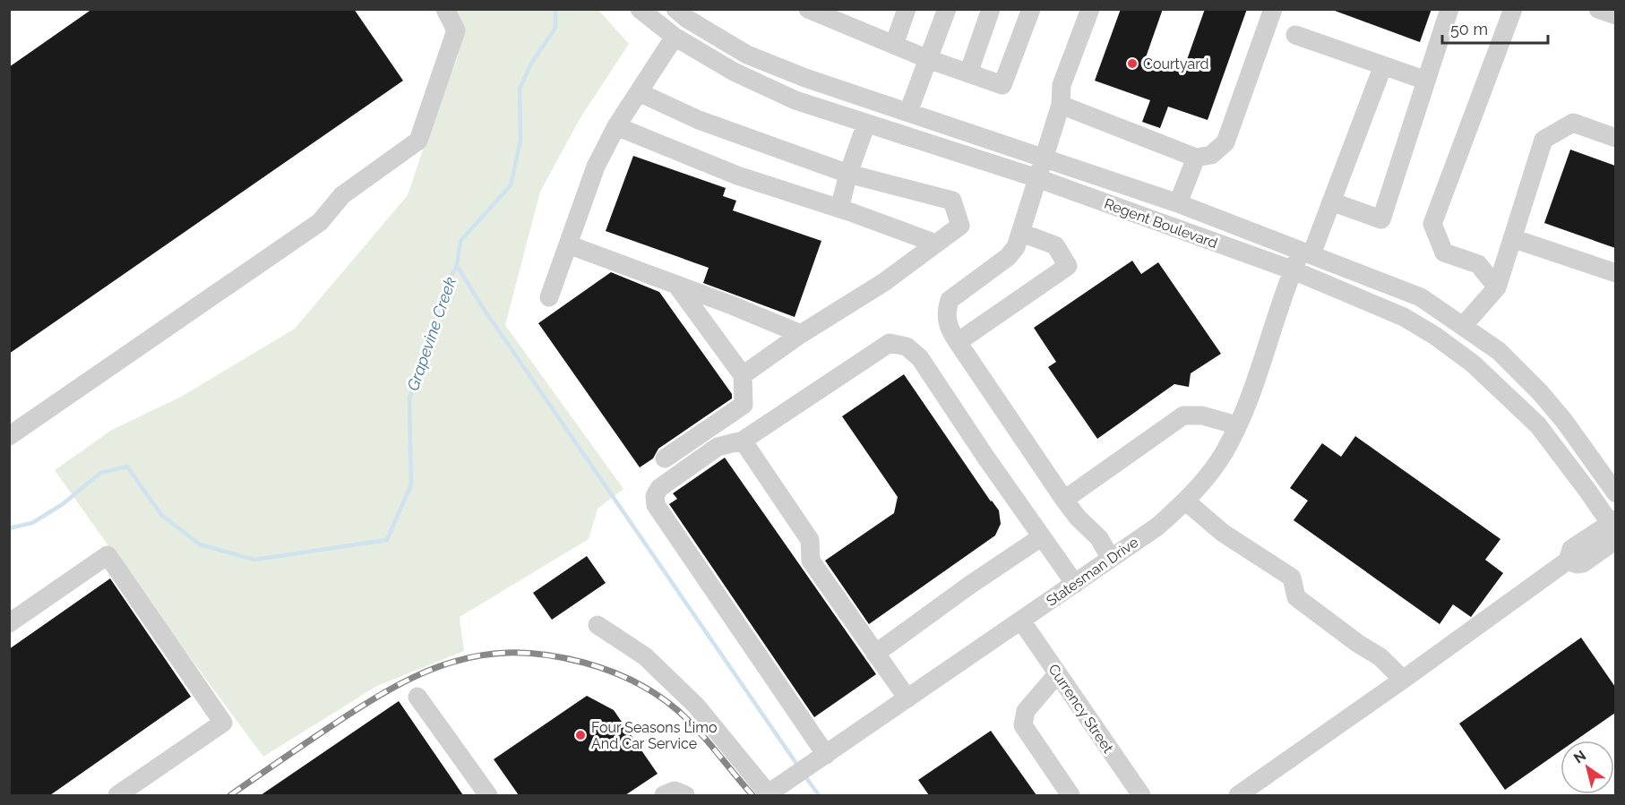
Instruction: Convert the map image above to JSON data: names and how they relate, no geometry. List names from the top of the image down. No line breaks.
{"streets":{"street":["Regent Boulevard","Statesman Drive","Currency Street"]},"crossings":[["Regent Boulevard","Statesman Drive"],["Statesman Drive","Currency Street"]],"water":["Grapevine Creek"],"places":["Courtyard","Four Seasons Limo And Car Service"],"scale_bar":"50 m","north":"top left"}
